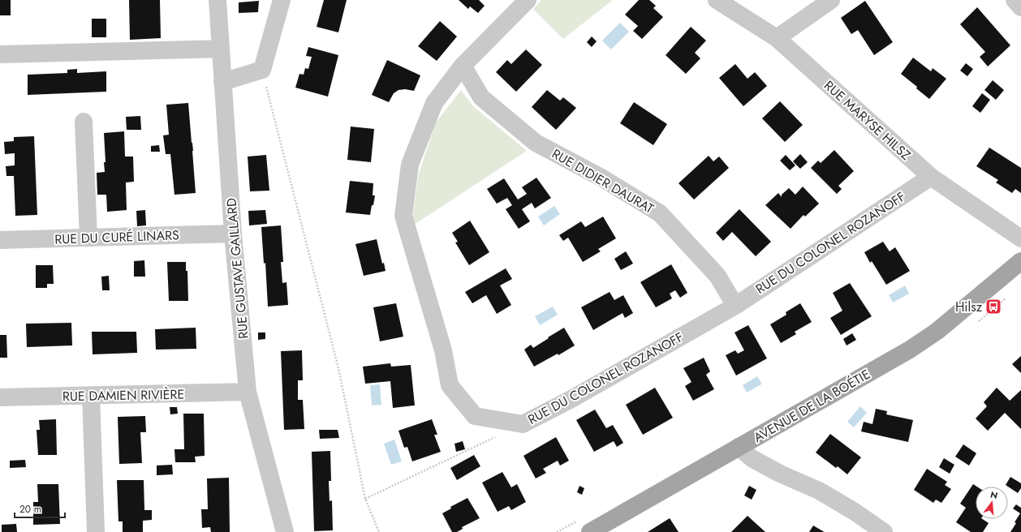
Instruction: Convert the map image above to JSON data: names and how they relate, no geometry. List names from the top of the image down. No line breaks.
{"streets":{"main road":["AVENUE DE LA BOÉTIE"],"street":["RUE MARYSE HILSZ","RUE DIDIER DAURAT","RUE DU CURÉ LINARS","RUE DU COLONEL ROZANOFF","RUE GUSTAVE GAILLARD","RUE DAMIEN RIVIÈRE"]},"crossings":[["RUE MARYSE HILSZ","RUE DU COLONEL ROZANOFF"],["RUE DIDIER DAURAT","RUE DU COLONEL ROZANOFF"],["RUE DU CURÉ LINARS","RUE GUSTAVE GAILLARD"],["RUE GUSTAVE GAILLARD","RUE DAMIEN RIVIÈRE"]],"places":{"bus stop":["Hilsz"]},"scale_bar":"20 m","north":"top"}
